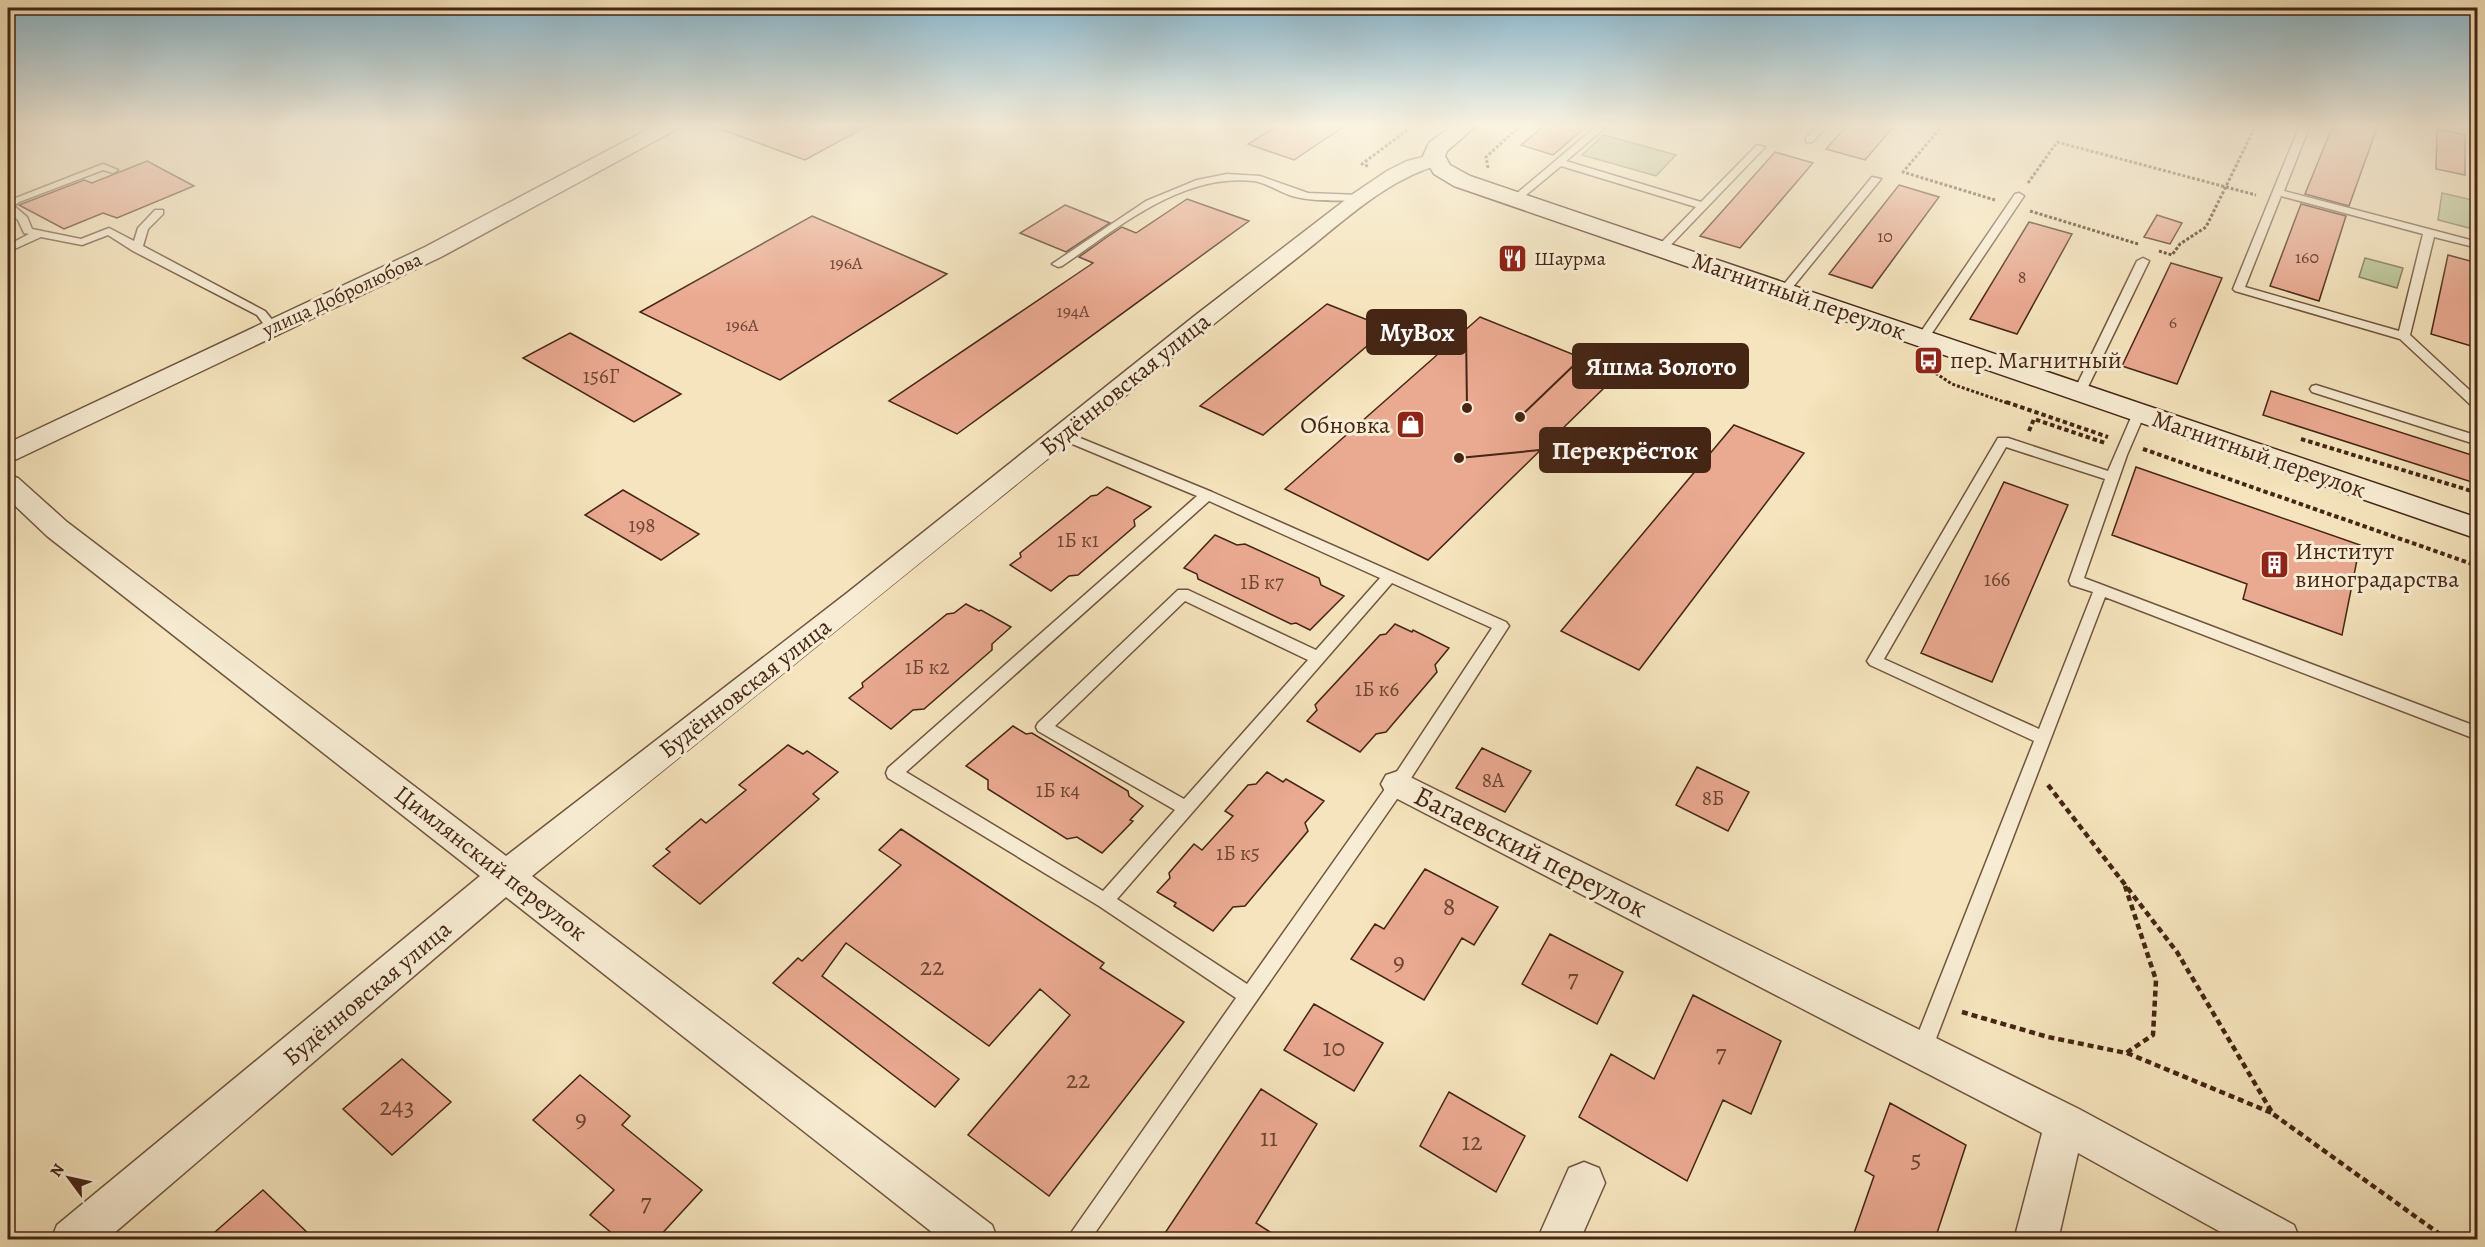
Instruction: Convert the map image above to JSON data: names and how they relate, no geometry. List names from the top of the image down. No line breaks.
{"streets":{"main road":["Магнитный переулок"],"street":["улица Добролюбова","Будённовская улица","Багаевский переулок","Цимлянский переулок"]},"crossings":[["Будённовская улица","Цимлянский переулок"]],"places":{"restaurant":["Шаурма"],"bus stop":["пер. Магнитный"],"other":["MyBox","Яшма Золото","Перекрёсток"],"shop":["Обновка"],"building":["Институт виноградарства"]},"house_numbers":["10","160","196А","8","194А","6","196А","156Г","198","1Б к1","166","1Б к7","1Б к2","1Б к6","8А","1Б к4","8Б","1Б к5","8","9","22","7","10","7","22","243","9","11","12","5","7"],"north":"top left"}
